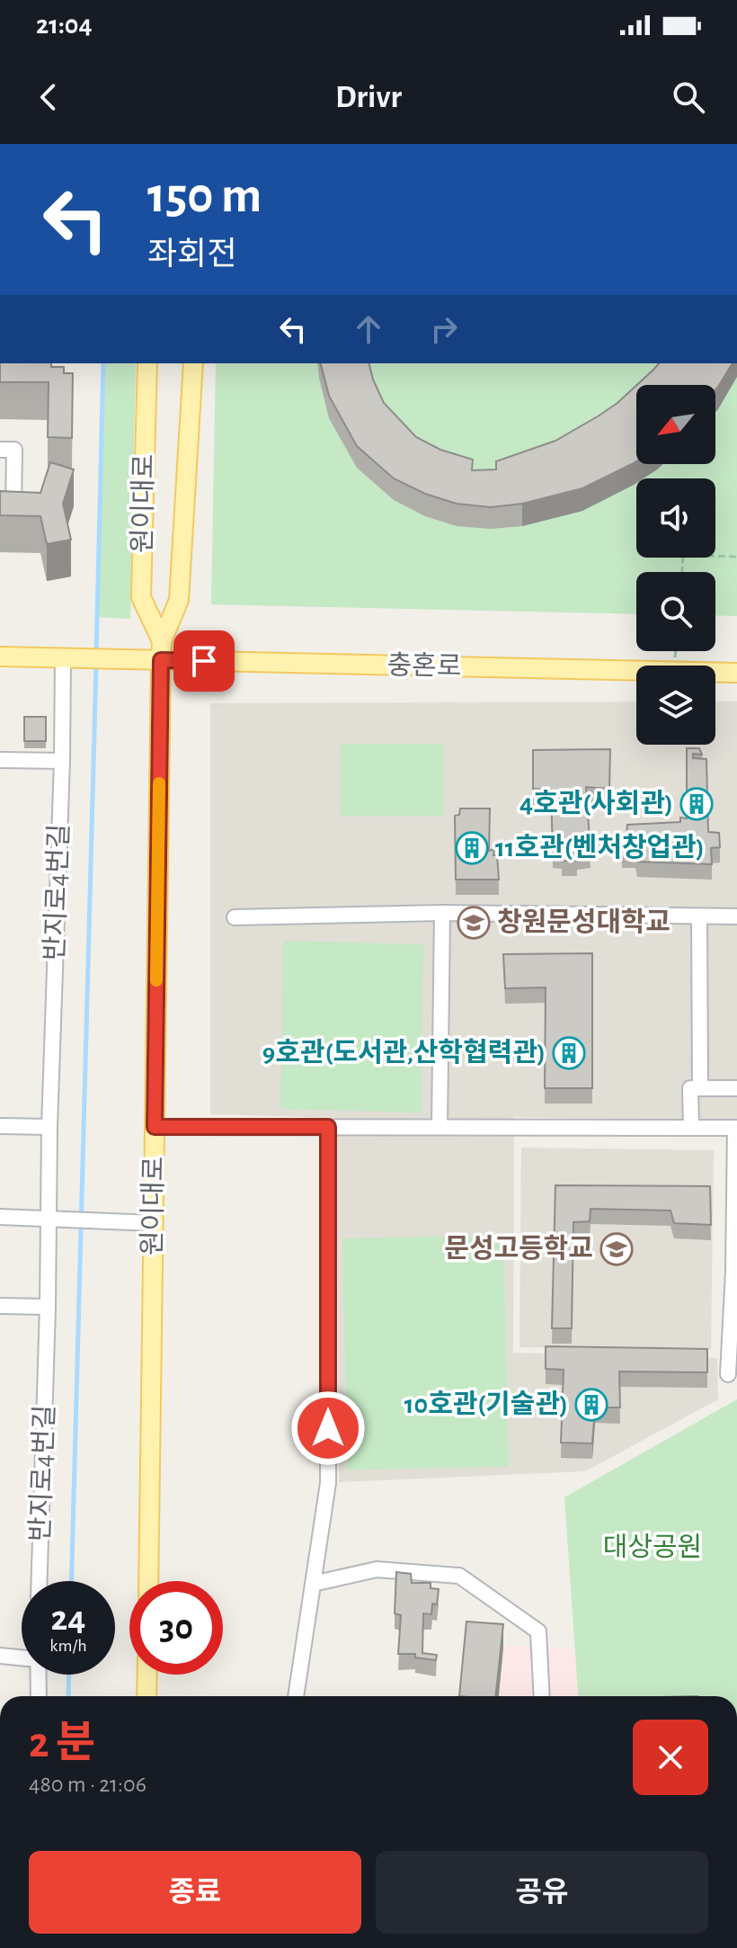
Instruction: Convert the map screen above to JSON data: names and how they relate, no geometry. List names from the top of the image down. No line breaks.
{"streets":{"main road":["원이대로","충혼로"],"street":["반지로4번길"]},"crossings":[["원이대로","충혼로"],["충혼로","반지로4번길"]],"parks":["대상공원"],"places":{"building":["4호관(사회관)","11호관(벤처창업관)","9호관(도서관,산학협력관)","10호관(기술관)"],"school or university":["창원문성대학교","문성고등학교"]},"north":"bottom left","page":{"status":"21:04","header":"Drivr","turn":["150 m","좌회전"],"speed":"24 km/h","limit":"30","heading":["2 분","480 m · 21:06"],"buttons":["종료","공유"]}}
